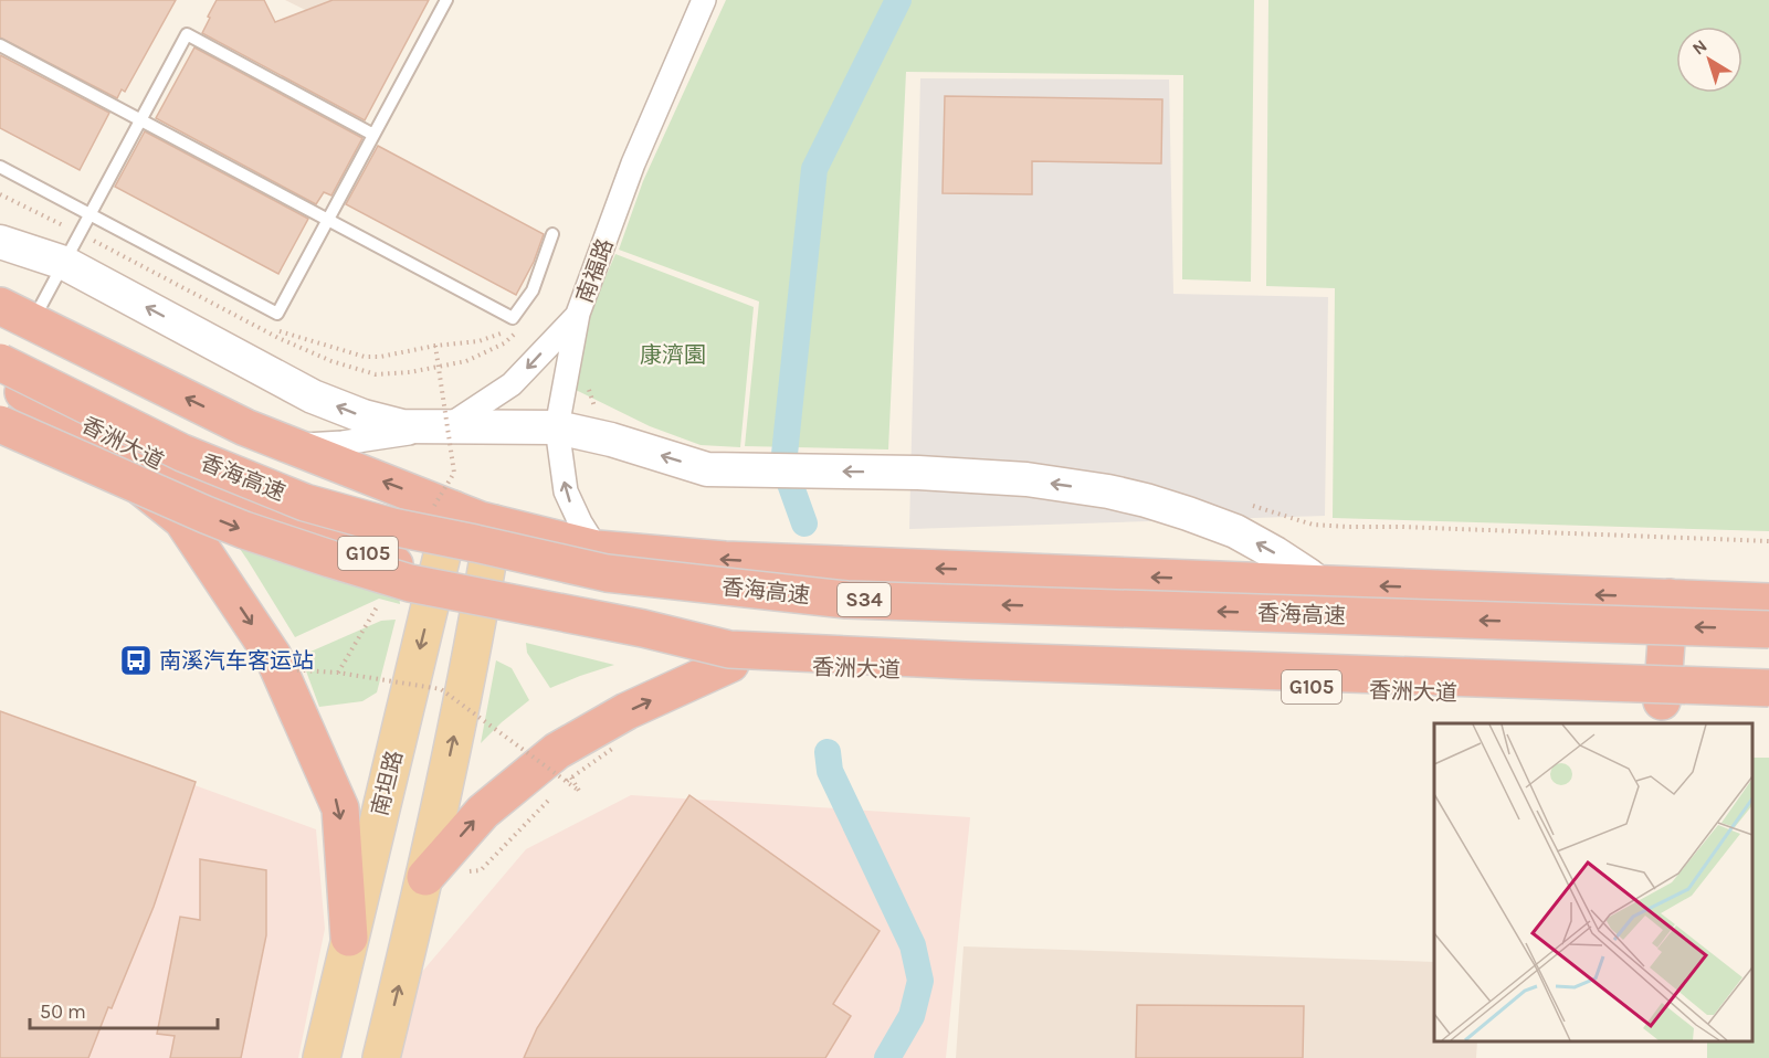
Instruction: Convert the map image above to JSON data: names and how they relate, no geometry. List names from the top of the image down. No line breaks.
{"streets":{"highway":["香洲大道","香海高速","G105","S34"],"main road":["南坦路"],"street":["南福路"]},"crossings":[["香洲大道","南坦路"]],"parks":["康濟園"],"places":{"bus stop":["南溪汽车客运站"]},"scale_bar":"50 m","north":"top left"}
